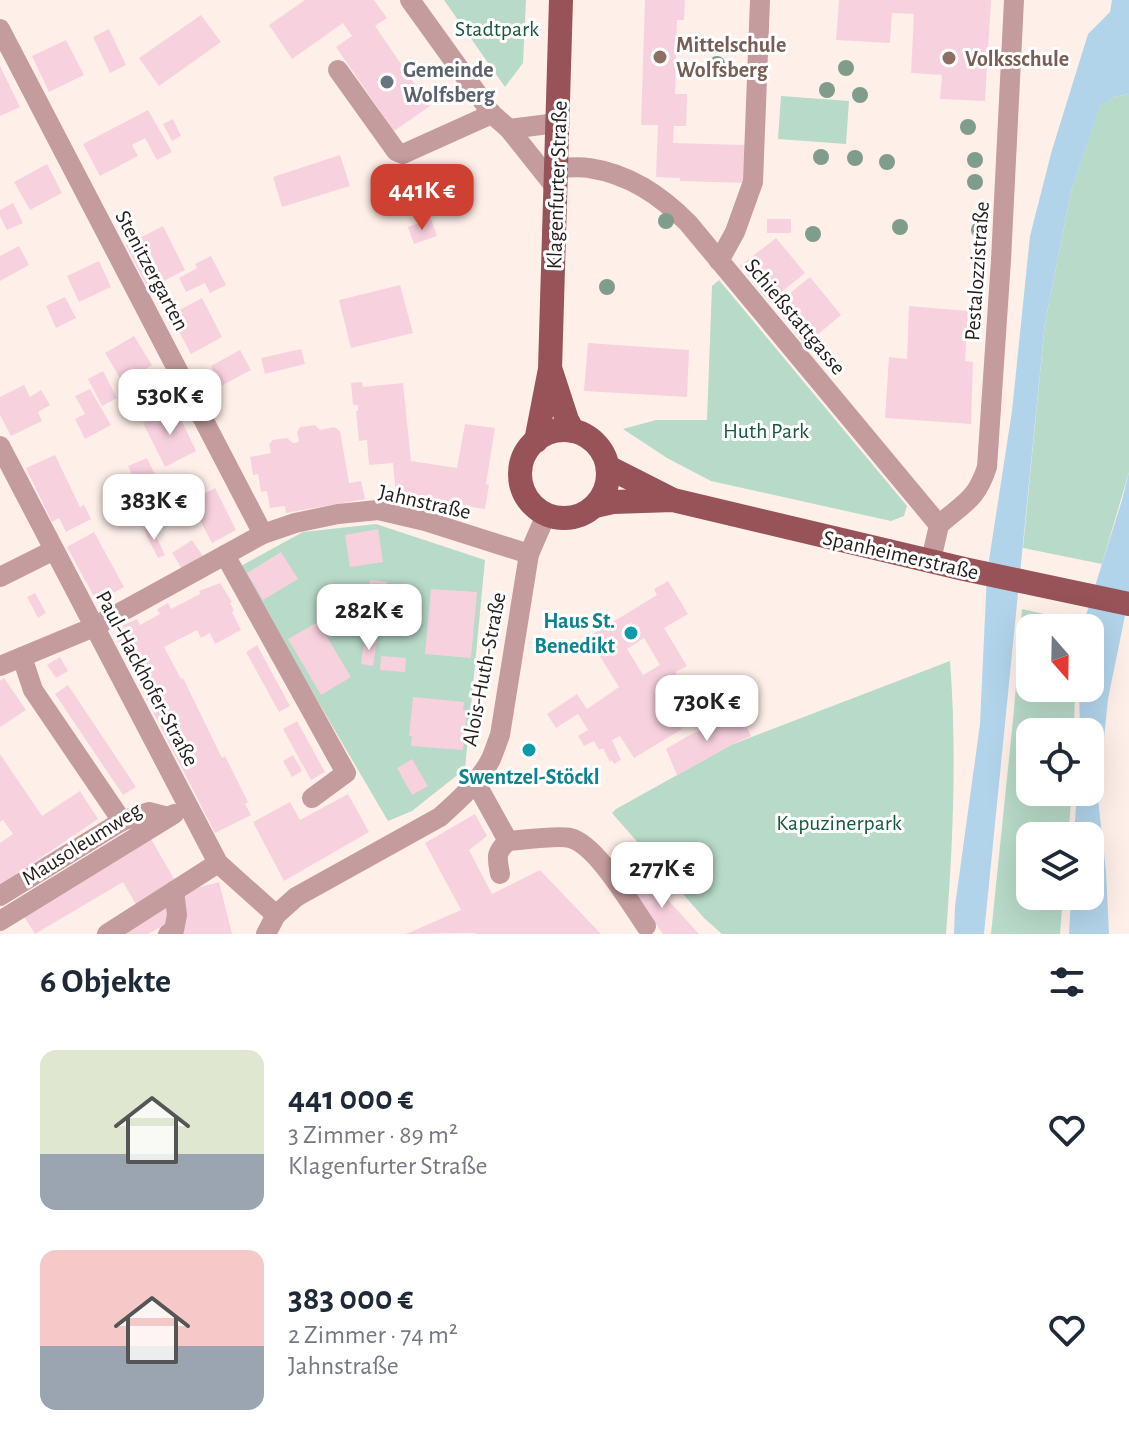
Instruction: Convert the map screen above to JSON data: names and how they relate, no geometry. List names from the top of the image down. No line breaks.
{"streets":{"main road":["Klagenfurter Straße","Spanheimerstraße"],"street":["Stenitzergarten","Pestalozzistraße","Schießstattgasse","Jahnstraße","Alois-Huth-Straße","Paul-Hackhofer-Straße","Mausoleumweg"]},"crossings":[["Klagenfurter Straße","Schießstattgasse"],["Klagenfurter Straße","Spanheimerstraße"],["Klagenfurter Straße","Alois-Huth-Straße"],["Stenitzergarten","Jahnstraße"],["Pestalozzistraße","Schießstattgasse"],["Jahnstraße","Alois-Huth-Straße"],["Jahnstraße","Paul-Hackhofer-Straße"],["Spanheimerstraße","Alois-Huth-Straße"],["Alois-Huth-Straße","Paul-Hackhofer-Straße"],["Paul-Hackhofer-Straße","Mausoleumweg"]],"parks":["Stadtpark","Huth Park","Kapuzinerpark"],"places":["Mittelschule Wolfsberg","Volksschule","Gemeinde Wolfsberg","Haus St. Benedikt","Swentzel-Stöckl"],"north":"bottom","page":{"price":["441K €","530K €","383K €","282K €","730K €","277K €"],"heading":"6 Objekte","list":[{"name":"441 000 €","note":"3 Zimmer · 89 m² · Klagenfurter Straße"},{"name":"383 000 €","note":"2 Zimmer · 74 m² · Jahnstraße"}]}}
